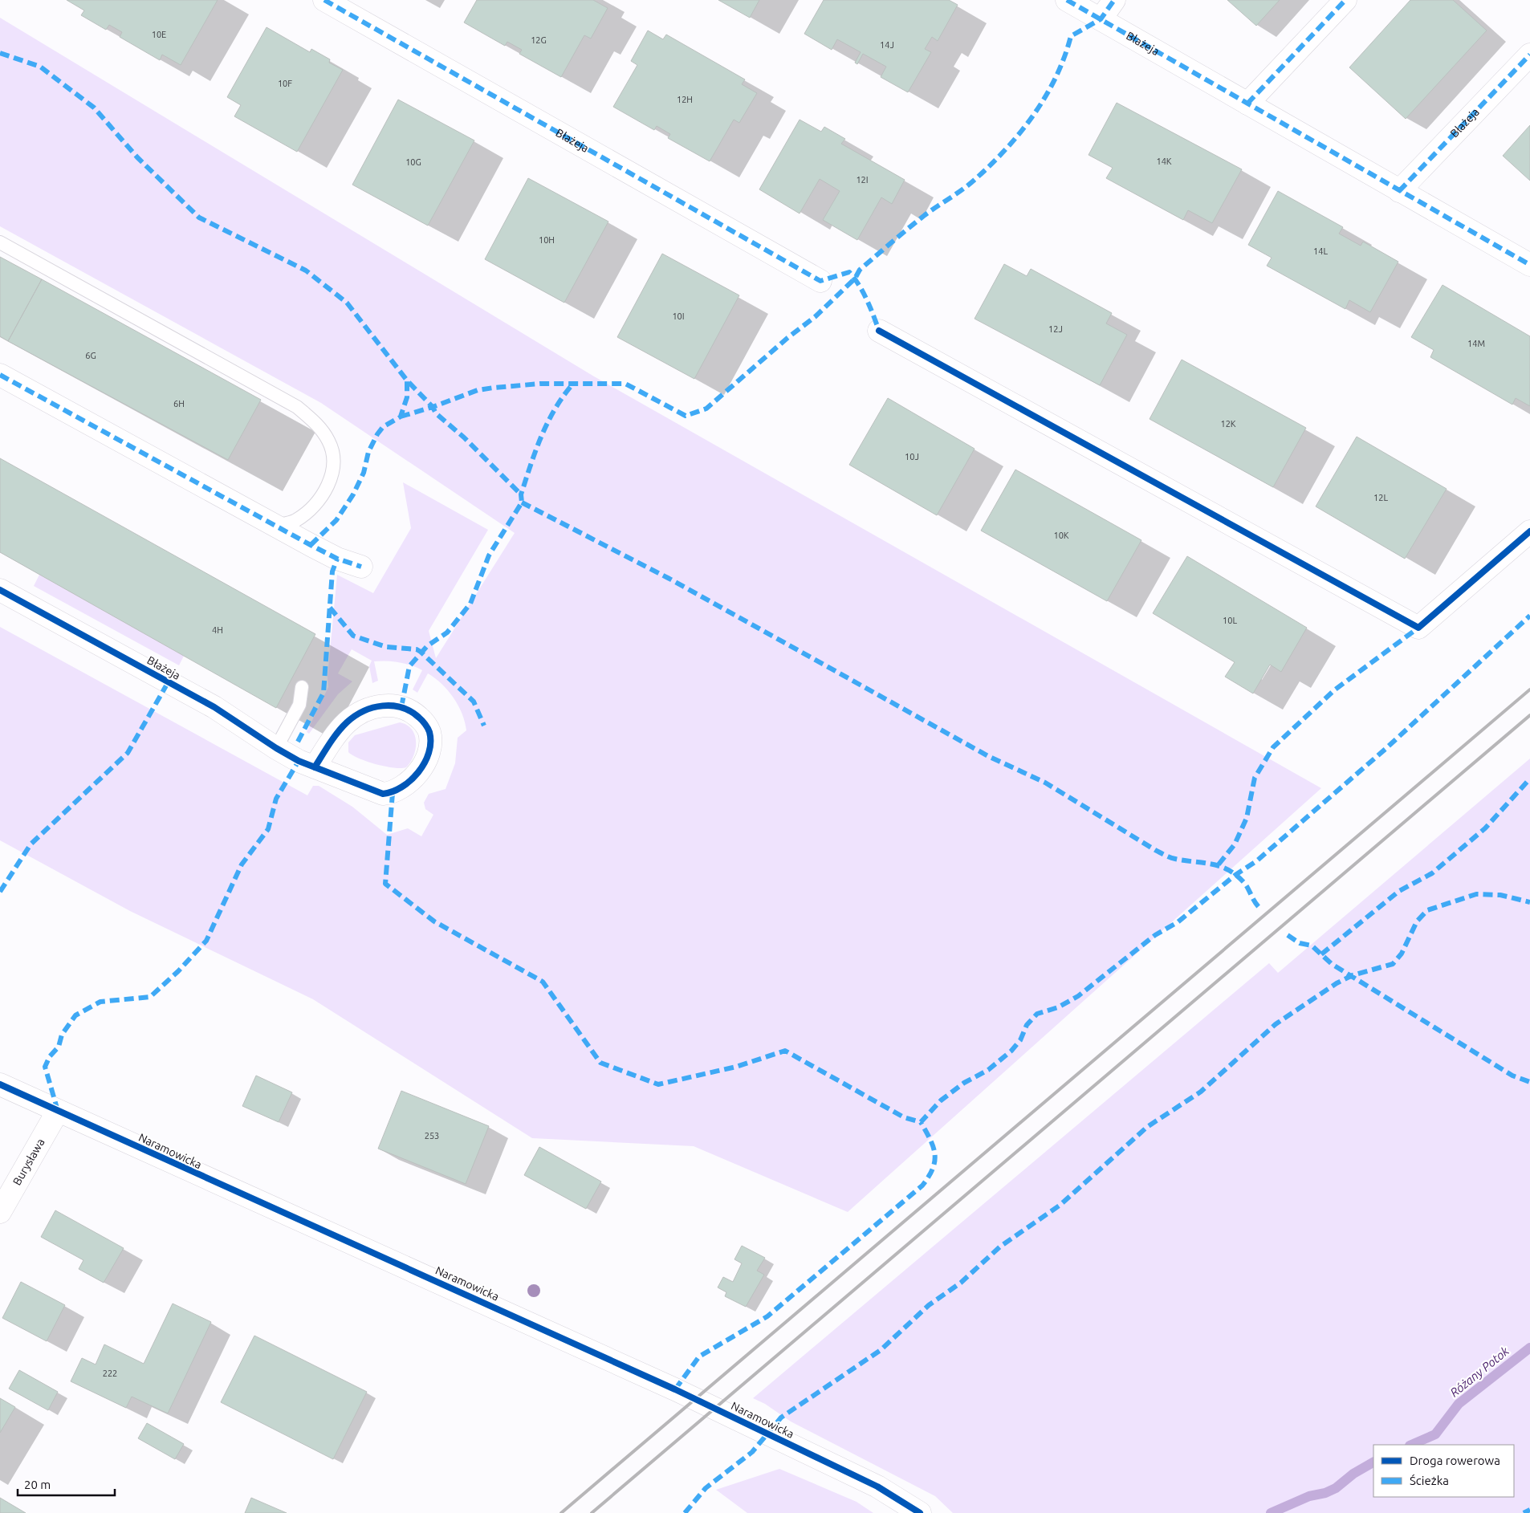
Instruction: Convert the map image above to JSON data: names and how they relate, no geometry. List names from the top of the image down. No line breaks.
{"streets":{"street":["Błażeja","Naramowicka","Burysława"]},"crossings":[["Naramowicka","Burysława"]],"water":["Różany Potok"],"house_numbers":["10E","12G","14J","10F","12H","14K","10G","12I","10H","14L","10I","12J","14M","6G","6H","12K","10J","12L","10K","10L","4H","253","222"],"legend":["Droga rowerowa","Ścieżka"],"scale_bar":"20 m"}
